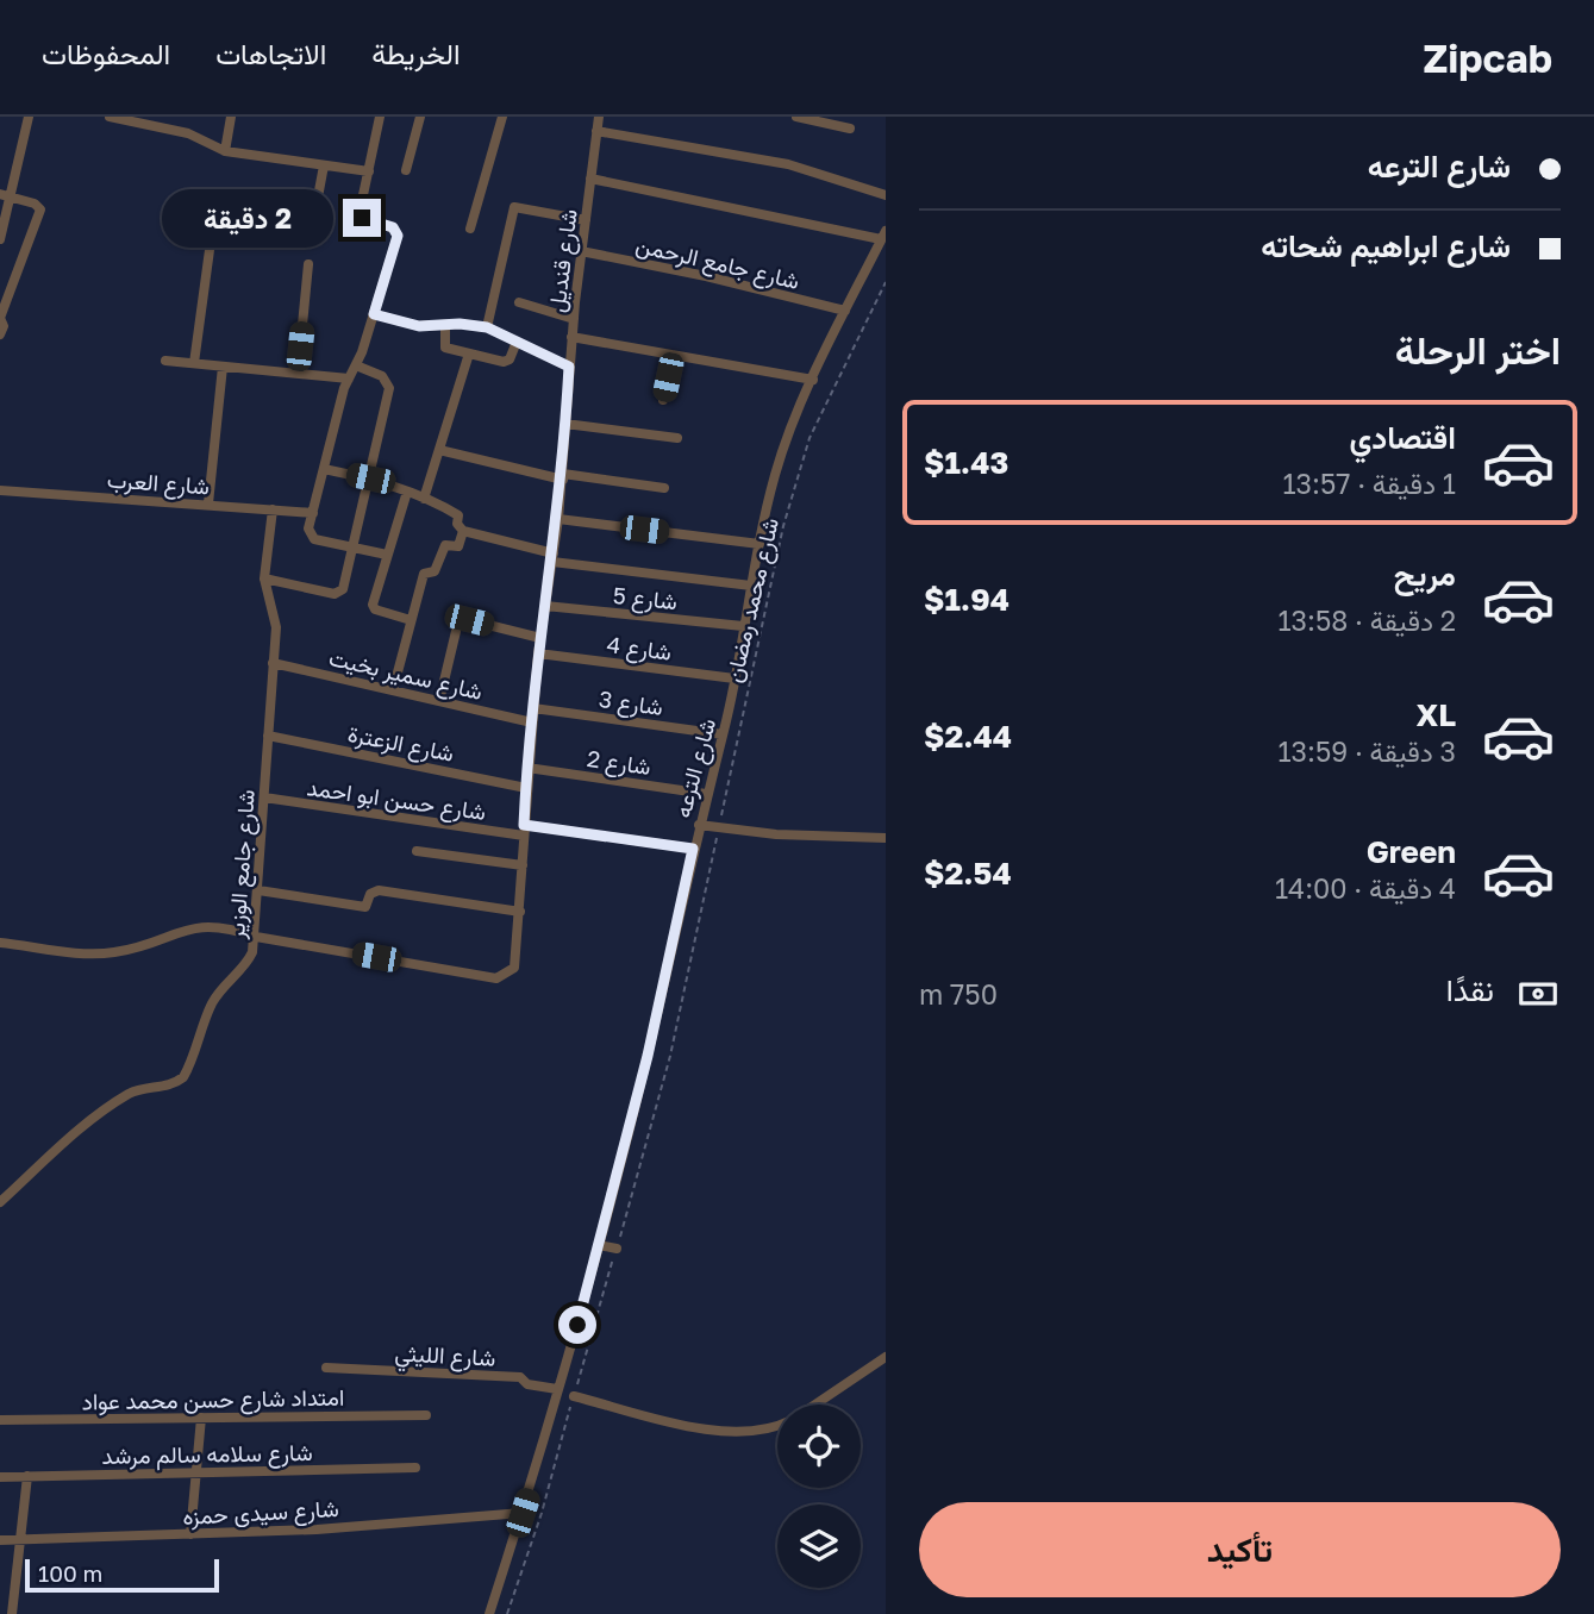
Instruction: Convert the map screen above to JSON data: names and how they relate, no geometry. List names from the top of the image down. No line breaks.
{"streets":{"street":["شارع قنديل","شارع جامع الرحمن","شارع العرب","شارع 5","شارع 4","شارع سمير بخيت","شارع 3","شارع الزعترة","شارع 2","شارع الترعه","شارع حسن ابو احمد","شارع جامع الوزير","شارع الليثي","امتداد شارع حسن محمد عواد","شارع سلامه سالم مرشد","شارع سيدى حمزه"],"path":["شارع محمد رمضان"]},"crossings":[["شارع قنديل","شارع جامع الرحمن"],["شارع قنديل","شارع 5"],["شارع قنديل","شارع 4"],["شارع قنديل","شارع سمير بخيت"],["شارع قنديل","شارع 3"],["شارع قنديل","شارع الزعترة"],["شارع قنديل","شارع 2"],["شارع قنديل","شارع حسن ابو احمد"],["شارع قنديل","شارع جامع الوزير"],["شارع جامع الرحمن","شارع الترعه"],["شارع العرب","شارع جامع الوزير"],["شارع 5","شارع الترعه"],["شارع 4","شارع الترعه"],["شارع سمير بخيت","شارع جامع الوزير"],["شارع 3","شارع الترعه"],["شارع الزعترة","شارع جامع الوزير"],["شارع 2","شارع الترعه"],["شارع الترعه","شارع حسن ابو احمد"],["شارع الترعه","شارع الليثي"],["شارع الترعه","شارع سيدى حمزه"],["شارع حسن ابو احمد","شارع جامع الوزير"]],"scale_bar":"100 m","page":{"header":"Zipcab","nav":["الخريطة","الاتجاهات","المحفوظات"],"banner":["شارع الترعه","شارع ابراهيم شحاته"],"bubble":"2 دقيقة","heading":"اختر الرحلة","list":[{"name":"اقتصادي","note":"1 دقيقة · 13:57","value":"$1.43"},{"name":"مريح","note":"2 دقيقة · 13:58","value":"$1.94"},{"name":"XL","note":"3 دقيقة · 13:59","value":"$2.44"},{"name":"Green","note":"4 دقيقة · 14:00","value":"$2.54"}],"pay":["نقدًا","750 m"],"buttons":"تأكيد","scale":"100 m"}}
